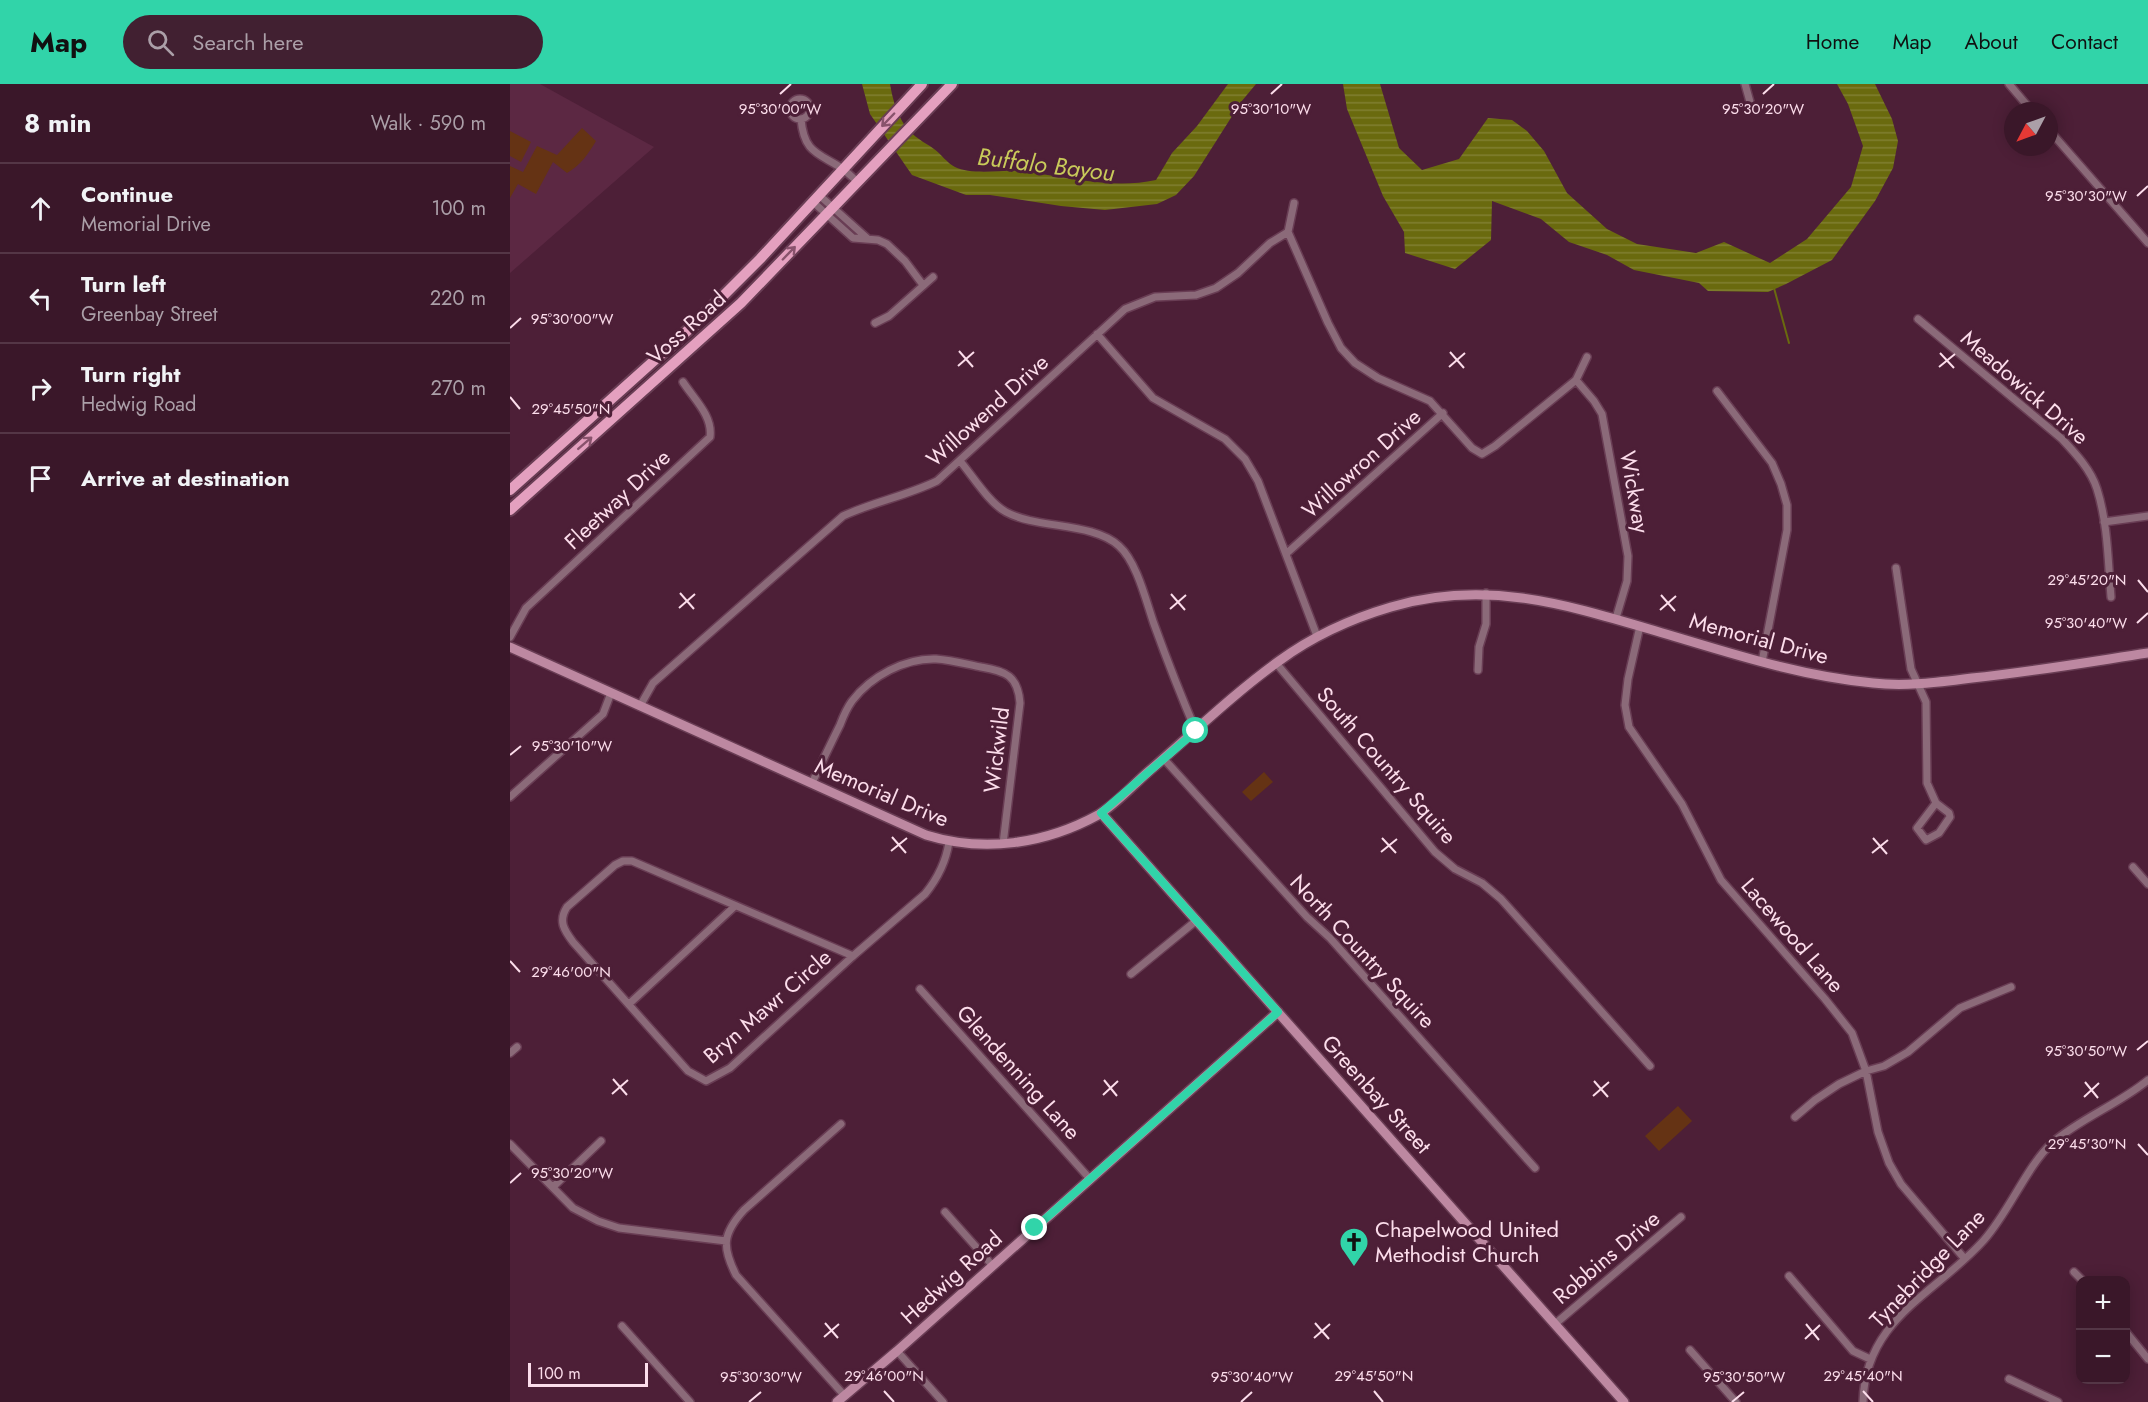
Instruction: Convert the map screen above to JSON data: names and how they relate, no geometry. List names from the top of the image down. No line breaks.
{"streets":{"main road":["Voss Road"],"street":["Meadowick Drive","Willowend Drive","Willowron Drive","Wickway","Fleetway Drive","Memorial Drive","Wickwild","South Country Squire","Lacewood Lane","North Country Squire","Bryn Mawr Circle","Glendenning Lane","Greenbay Street","Robbins Drive","Tynebridge Lane","Hedwig Road"]},"crossings":[["Willowend Drive","Memorial Drive"],["Willowron Drive","Wickway"],["Wickway","Memorial Drive"],["Memorial Drive","Wickwild"],["Memorial Drive","South Country Squire"],["Memorial Drive","Lacewood Lane"],["Memorial Drive","North Country Squire"],["Memorial Drive","Bryn Mawr Circle"],["Memorial Drive","Greenbay Street"],["Lacewood Lane","Tynebridge Lane"],["Glendenning Lane","Hedwig Road"],["Greenbay Street","Robbins Drive"],["Greenbay Street","Hedwig Road"]],"water":["Buffalo Bayou"],"places":{"church":["Chapelwood United Methodist Church"]},"scale_bar":"100 m","north":"bottom left","page":{"header":"Map","search":"Search here","nav":["Home","Map","About","Contact"],"heading":["8 min","Walk · 590 m"],"list":[["Continue","Memorial Drive","100 m"],["Turn left","Greenbay Street","220 m"],["Turn right","Hedwig Road","270 m"],"Arrive at destination"],"map_buttons":["+","−"],"scale":"100 m"},"coordinates":["95°30'00\"W","95°30'10\"W","95°30'20\"W","95°30'30\"W","29°45'50\"N","29°45'20\"N","95°30'40\"W","29°46'00\"N","95°30'50\"W","29°45'30\"N","29°45'40\"N"]}
